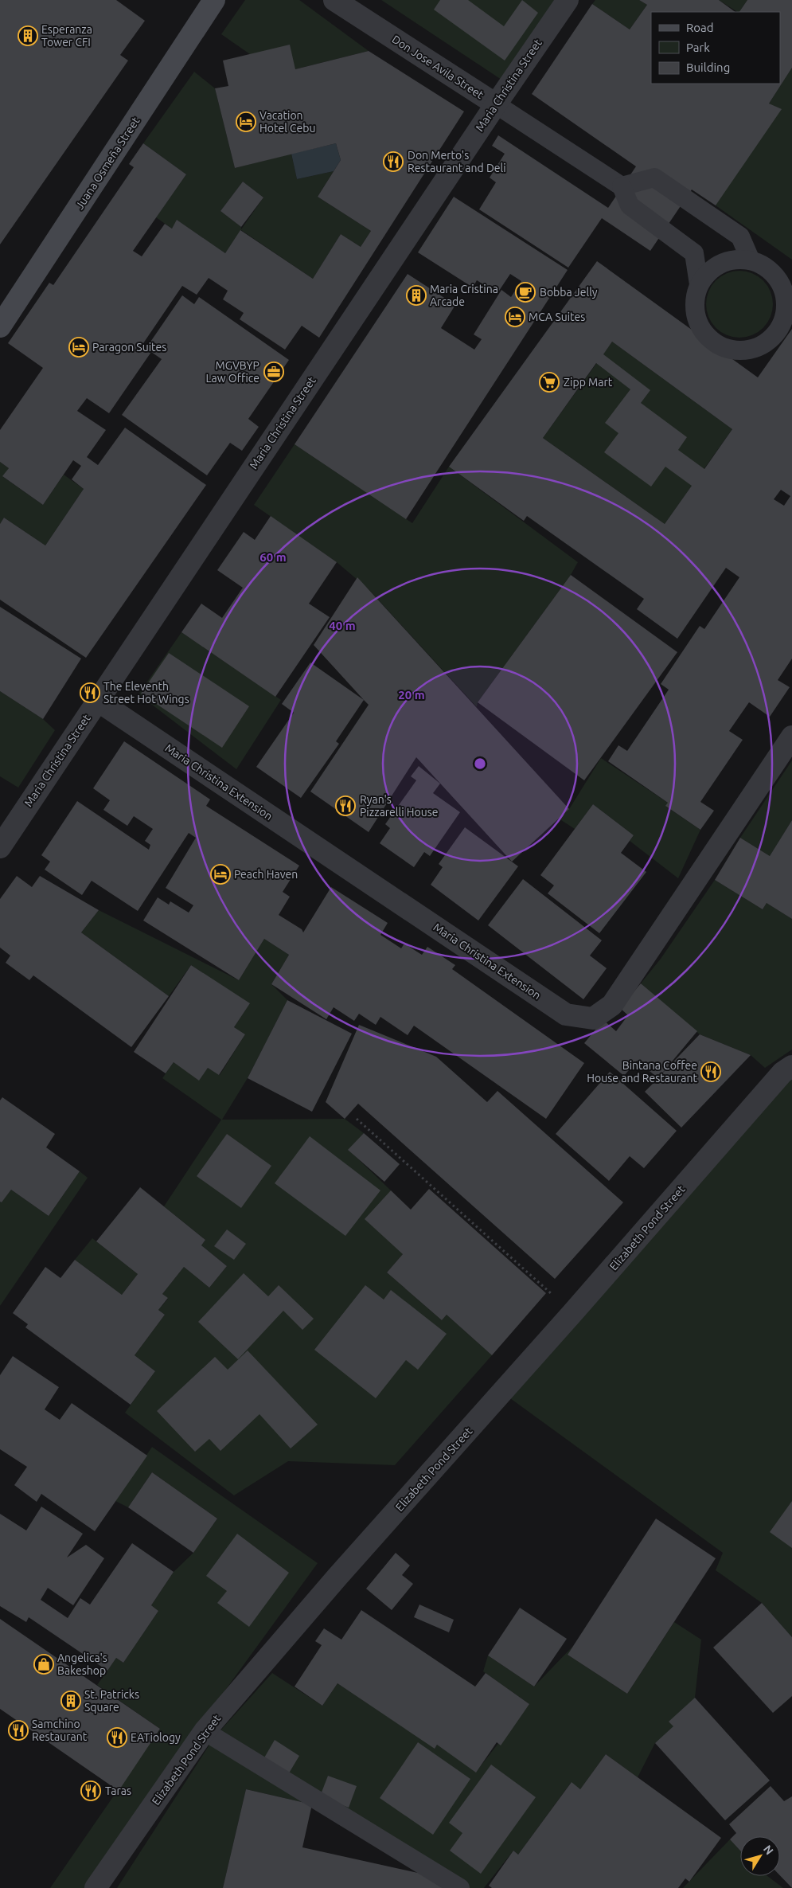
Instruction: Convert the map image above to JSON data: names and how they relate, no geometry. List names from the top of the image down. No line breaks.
{"streets":{"street":["Don Jose Avila Street","Maria Christina Street","Juana Osmeña Street","Maria Christina Extension","Elizabeth Pond Street"]},"crossings":[["Don Jose Avila Street","Maria Christina Street"],["Maria Christina Street","Maria Christina Extension"]],"places":{"building":["Esperanza Tower CFI","Maria Cristina Arcade","St. Patricks Square"],"hotel":["Vacation Hotel Cebu","MCA Suites","Paragon Suites","Peach Haven"],"restaurant":["Don Merto's Restaurant and Deli","The Eleventh Street Hot Wings","Ryan's Pizzarelli House","Bintana Coffee House and Restaurant","Samchino Restaurant","EATiology","Taras"],"cafe":["Bobba Jelly"],"office":["MGVBYP Law Office"],"supermarket":["Zipp Mart"],"shop":["Angelica's Bakeshop"]},"legend":["Road","Park","Building"],"north":"top right","rings":["60 m","40 m","20 m"]}
